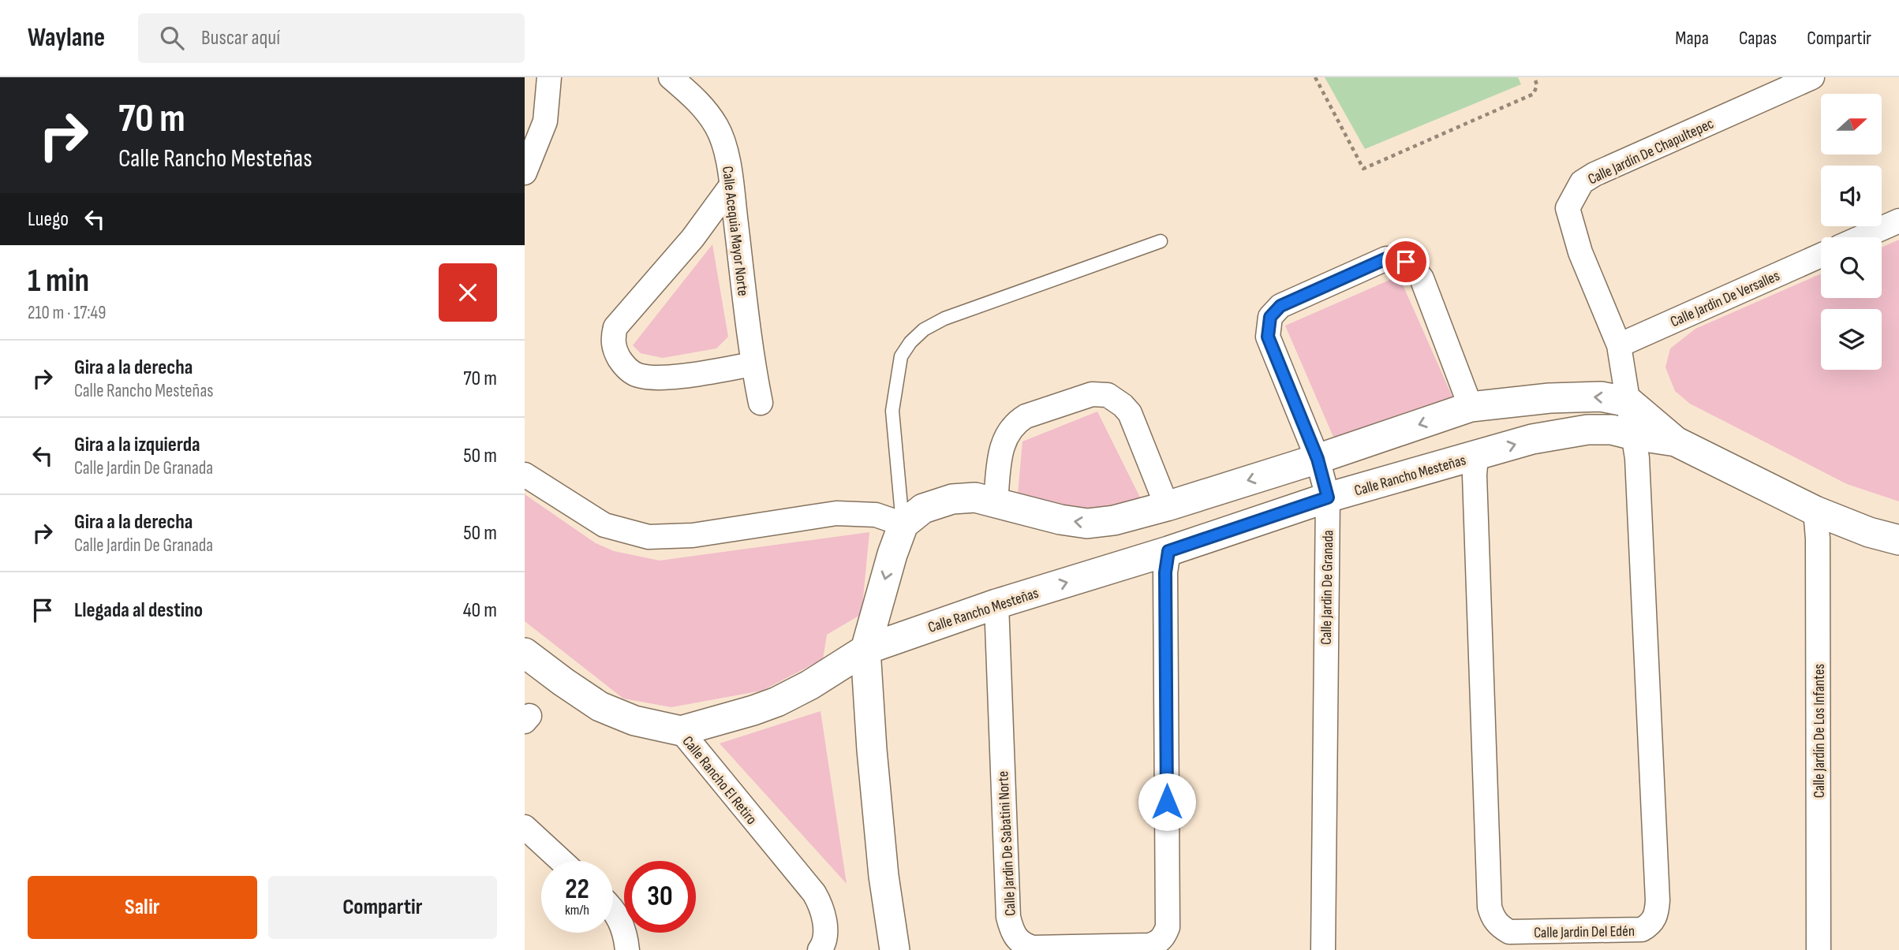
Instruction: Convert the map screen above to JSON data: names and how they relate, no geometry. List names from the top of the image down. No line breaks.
{"streets":{"street":["Calle Jardín De Chapultepec","Calle Acequia Mayor Norte","Calle Jardin De Versalles","Calle Rancho Mesteñas","Calle Jardin De Granada","Calle Jardín De Los Infantes","Calle Rancho El Retiro","Calle Jardin De Sabatini Norte","Calle Jardin Del Edén"]},"crossings":[["Calle Jardín De Chapultepec","Calle Jardin De Versalles"],["Calle Jardín De Chapultepec","Calle Rancho Mesteñas"],["Calle Jardín De Chapultepec","Calle Jardin Del Edén"],["Calle Rancho Mesteñas","Calle Jardin De Granada"],["Calle Rancho Mesteñas","Calle Jardín De Los Infantes"],["Calle Rancho Mesteñas","Calle Rancho El Retiro"],["Calle Rancho Mesteñas","Calle Jardin De Sabatini Norte"],["Calle Rancho Mesteñas","Calle Jardin Del Edén"]],"north":"right","page":{"header":"Waylane","search":"Buscar aquí","nav":["Mapa","Capas","Compartir"],"turn":["70 m","Calle Rancho Mesteñas"],"then":"Luego","heading":["1 min","210 m · 17:49"],"list":[{"name":"Gira a la derecha","note":"Calle Rancho Mesteñas","value":"70 m"},{"name":"Gira a la izquierda","note":"Calle Jardin De Granada","value":"50 m"},{"name":"Gira a la derecha","note":"Calle Jardin De Granada","value":"50 m"},{"name":"Llegada al destino","value":"40 m"}],"speed":"22 km/h","limit":"30","buttons":["Salir","Compartir"]}}
